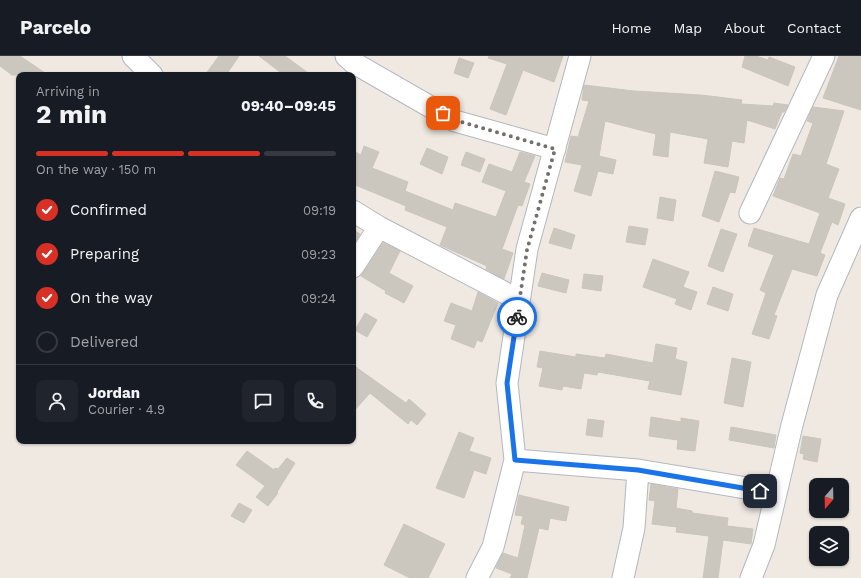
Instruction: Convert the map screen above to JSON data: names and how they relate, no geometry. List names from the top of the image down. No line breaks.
{"north":"bottom","page":{"header":"Parcelo","nav":["Home","Map","About","Contact"],"heading":["2 min","Arriving in","09:40–09:45"],"panel":["Jordan","Courier · 4.9"],"bar":"On the way · 150 m","list":[["Confirmed","09:19"],["Preparing","09:23"],["On the way","09:24"],"Delivered"]}}
